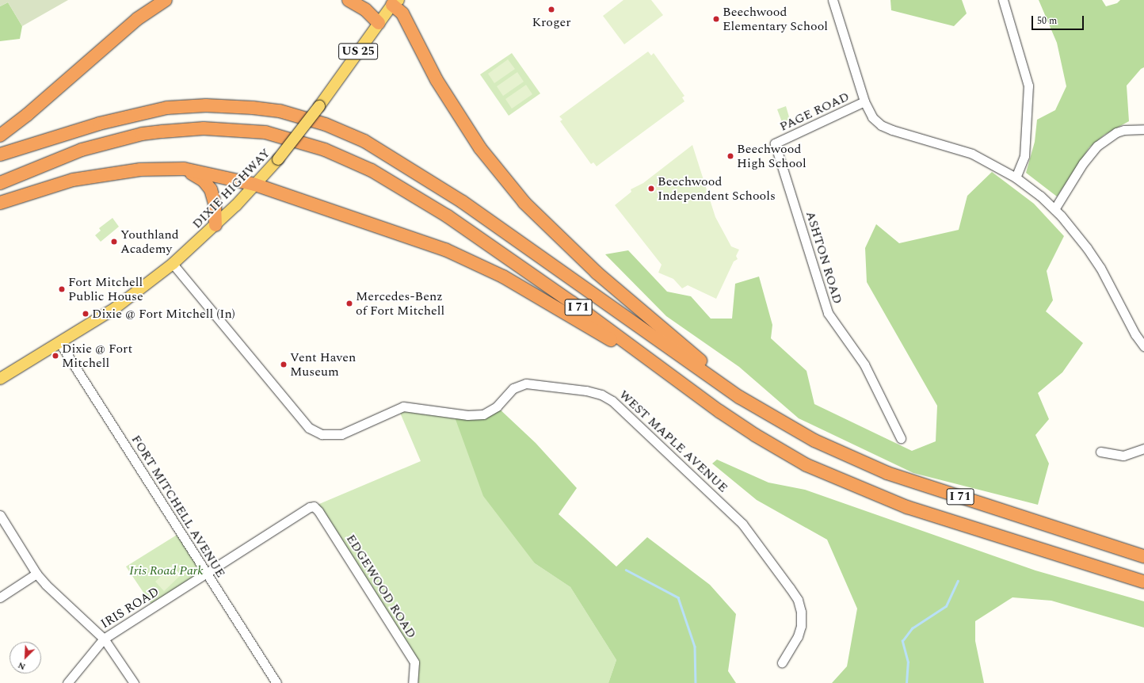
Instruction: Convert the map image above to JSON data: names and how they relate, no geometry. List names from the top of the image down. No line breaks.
{"streets":{"highway":["I 71"],"main road":["US 25","DIXIE HIGHWAY"],"street":["PAGE ROAD","ASHTON ROAD","WEST MAPLE AVENUE","FORT MITCHELL AVENUE","EDGEWOOD ROAD","IRIS ROAD"]},"crossings":[["PAGE ROAD","ASHTON ROAD"],["DIXIE HIGHWAY","WEST MAPLE AVENUE"],["DIXIE HIGHWAY","FORT MITCHELL AVENUE"],["FORT MITCHELL AVENUE","IRIS ROAD"],["EDGEWOOD ROAD","IRIS ROAD"]],"parks":["Iris Road Park"],"places":["Kroger","Beechwood Elementary School","Beechwood High School","Beechwood Independent Schools","Youthland Academy","Fort Mitchell Public House","Mercedes-Benz of Fort Mitchell","Dixie @ Fort Mitchell (In)","Dixie @ Fort Mitchell","Vent Haven Museum"],"scale_bar":"50 m","north":"bottom left"}
